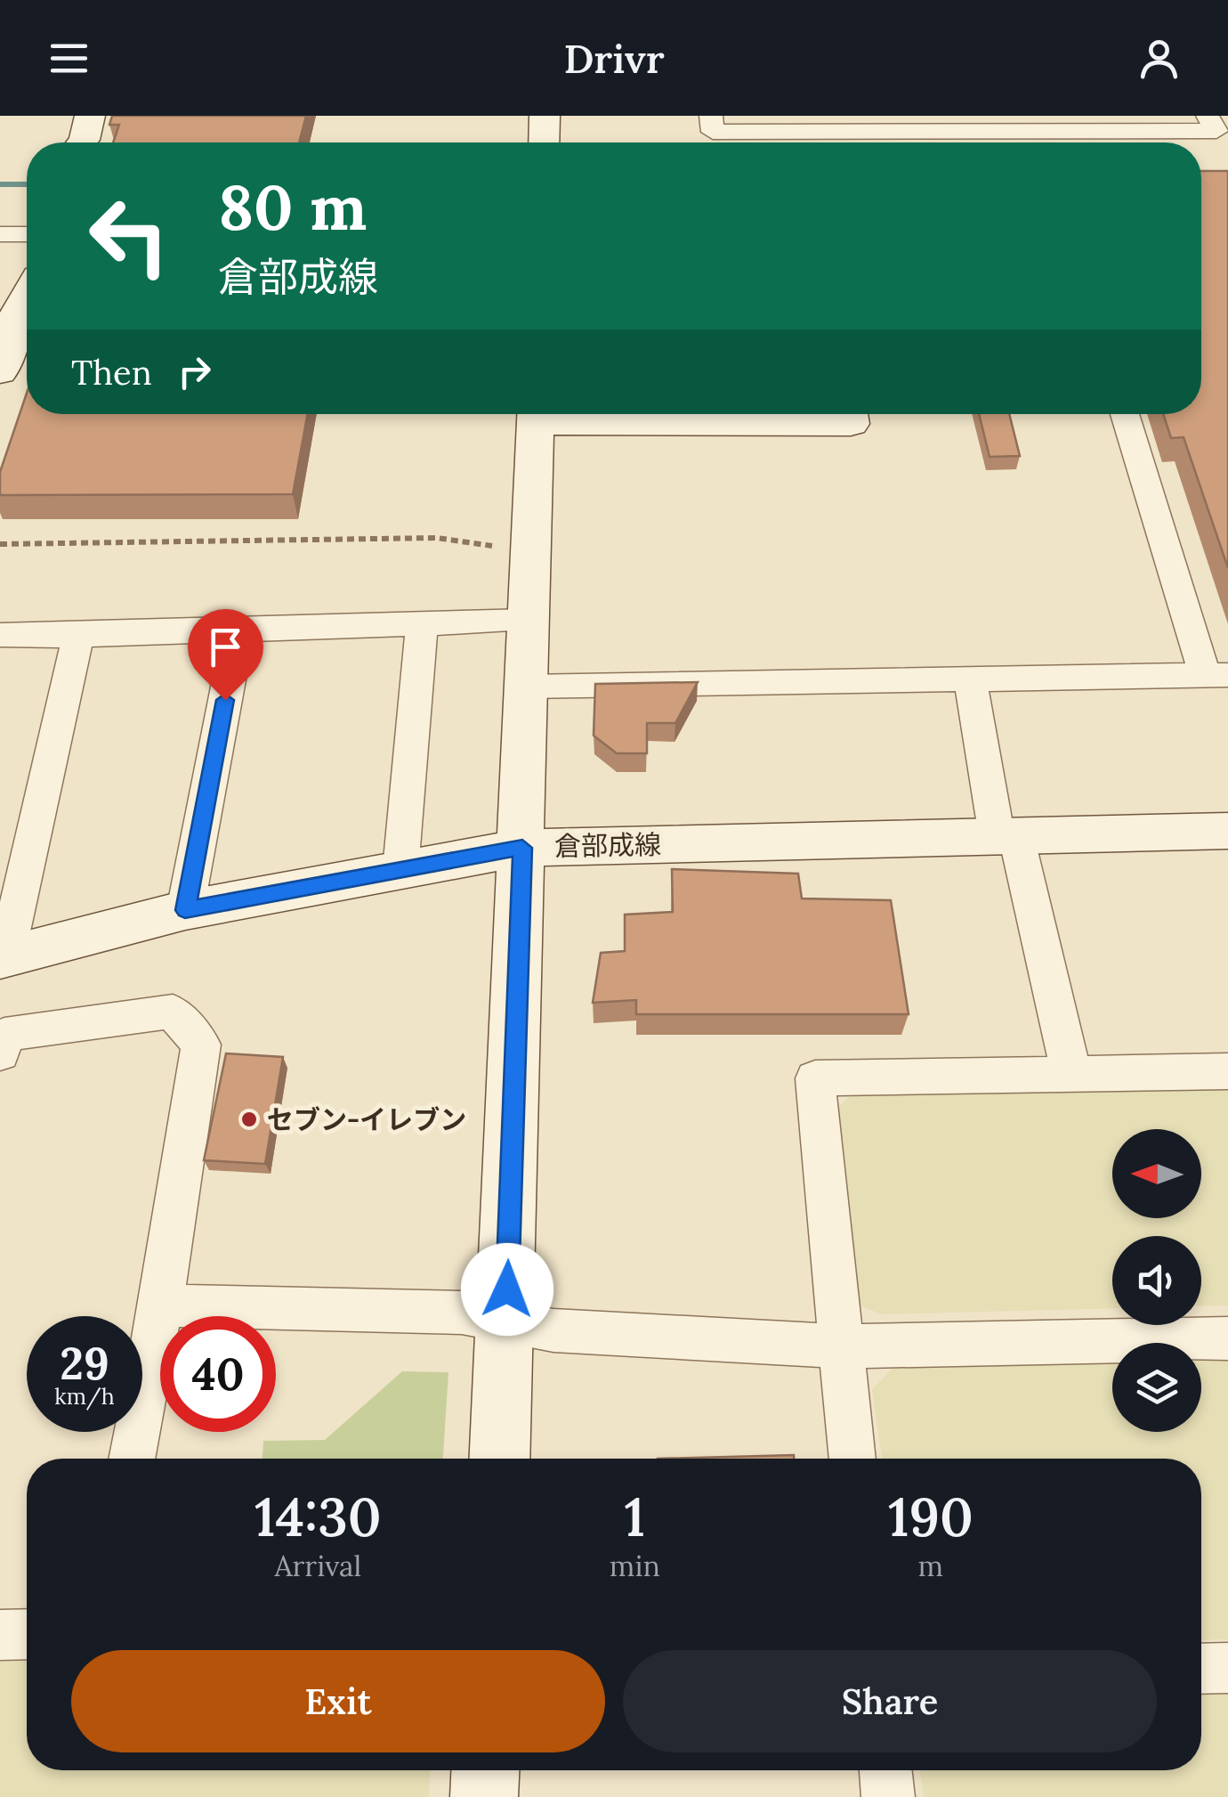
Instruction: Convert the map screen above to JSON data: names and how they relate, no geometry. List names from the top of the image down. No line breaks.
{"streets":{"street":["倉部成線"]},"places":["セブン-イレブン"],"north":"left","page":{"header":"Drivr","turn":["80 m","倉部成線"],"then":"Then","speed":"29 km/h","limit":"40","eta":["14:30","Arrival","1","min","190","m"],"buttons":["Exit","Share"]}}
